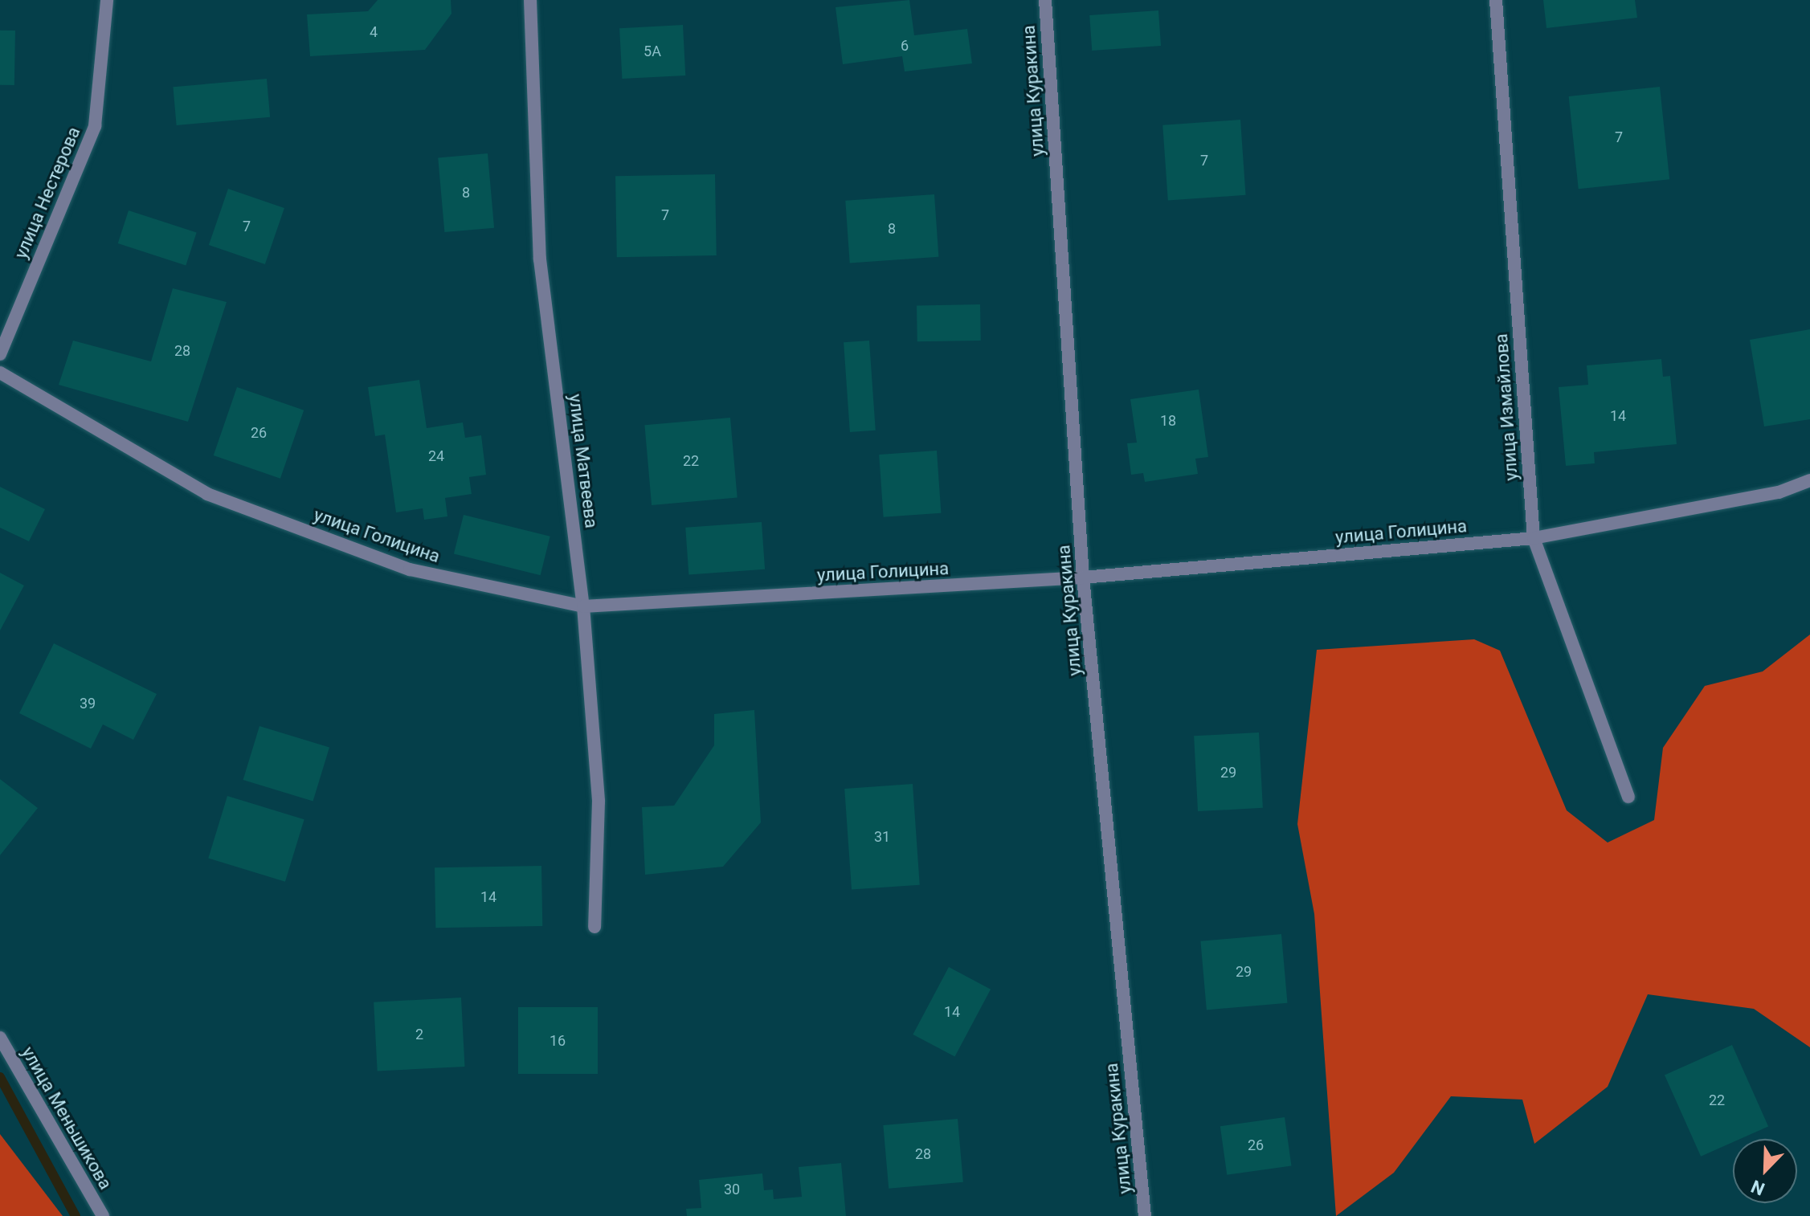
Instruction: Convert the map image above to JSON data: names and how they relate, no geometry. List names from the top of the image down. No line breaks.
{"streets":{"street":["улица Куракина","улица Нестерова","улица Измайлова","улица Матвеева","улица Голицина","улица Меньшикова"]},"crossings":[["улица Куракина","улица Голицина"],["улица Измайлова","улица Голицина"],["улица Матвеева","улица Голицина"]],"house_numbers":["4","6","5А","7","7","8","7","7","8","28","14","18","26","24","22","39","29","31","14","29","14","2","16","22","26","28","30"],"north":"bottom left"}
